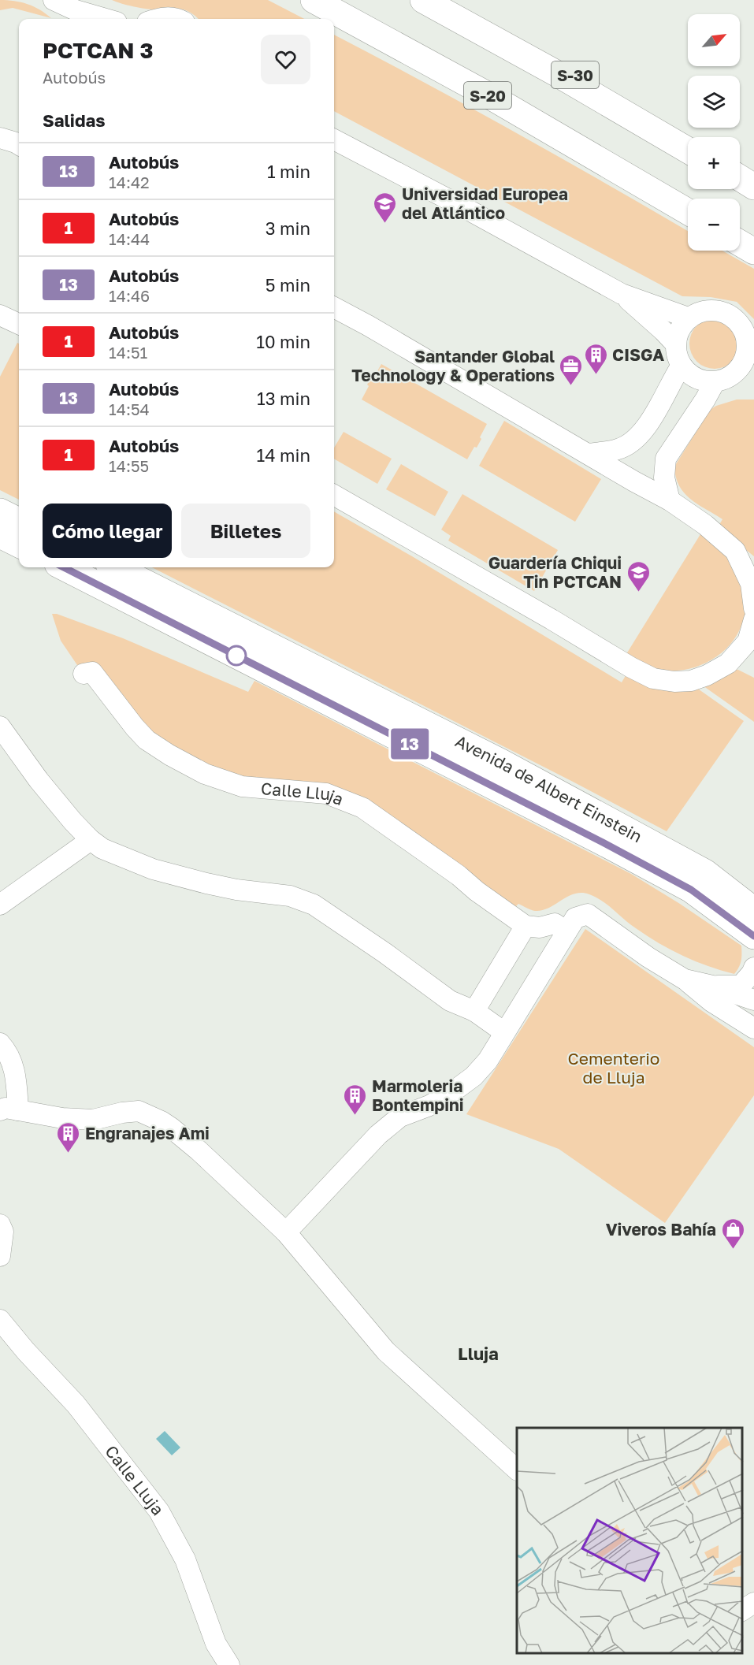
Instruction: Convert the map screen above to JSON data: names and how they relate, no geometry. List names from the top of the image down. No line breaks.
{"streets":{"main road":["S-30","S-20","Avenida de Albert Einstein"],"street":["Calle Lluja"]},"districts":["Lluja"],"parks":["Cementerio de Lluja"],"places":{"school or university":["Universidad Europea del Atlántico","Guardería Chiqui Tin PCTCAN"],"building":["CISGA","Marmoleria Bontempini","Engranajes Ami"],"office":["Santander Global Technology & Operations"],"shop":["Viveros Bahía"]},"lines":["bus line 13"],"north":"top right","page":{"on_map":"13","map_buttons":["+","−"],"heading":[["PCTCAN 3","Autobús"],"Salidas"],"list":[{"mark":"13","name":"Autobús","note":"14:42","value":"1 min"},{"mark":"1","name":"Autobús","note":"14:44","value":"3 min"},{"mark":"13","name":"Autobús","note":"14:46","value":"5 min"},{"mark":"1","name":"Autobús","note":"14:51","value":"10 min"},{"mark":"13","name":"Autobús","note":"14:54","value":"13 min"},{"mark":"1","name":"Autobús","note":"14:55","value":"14 min"}],"buttons":["Cómo llegar","Billetes"]}}
